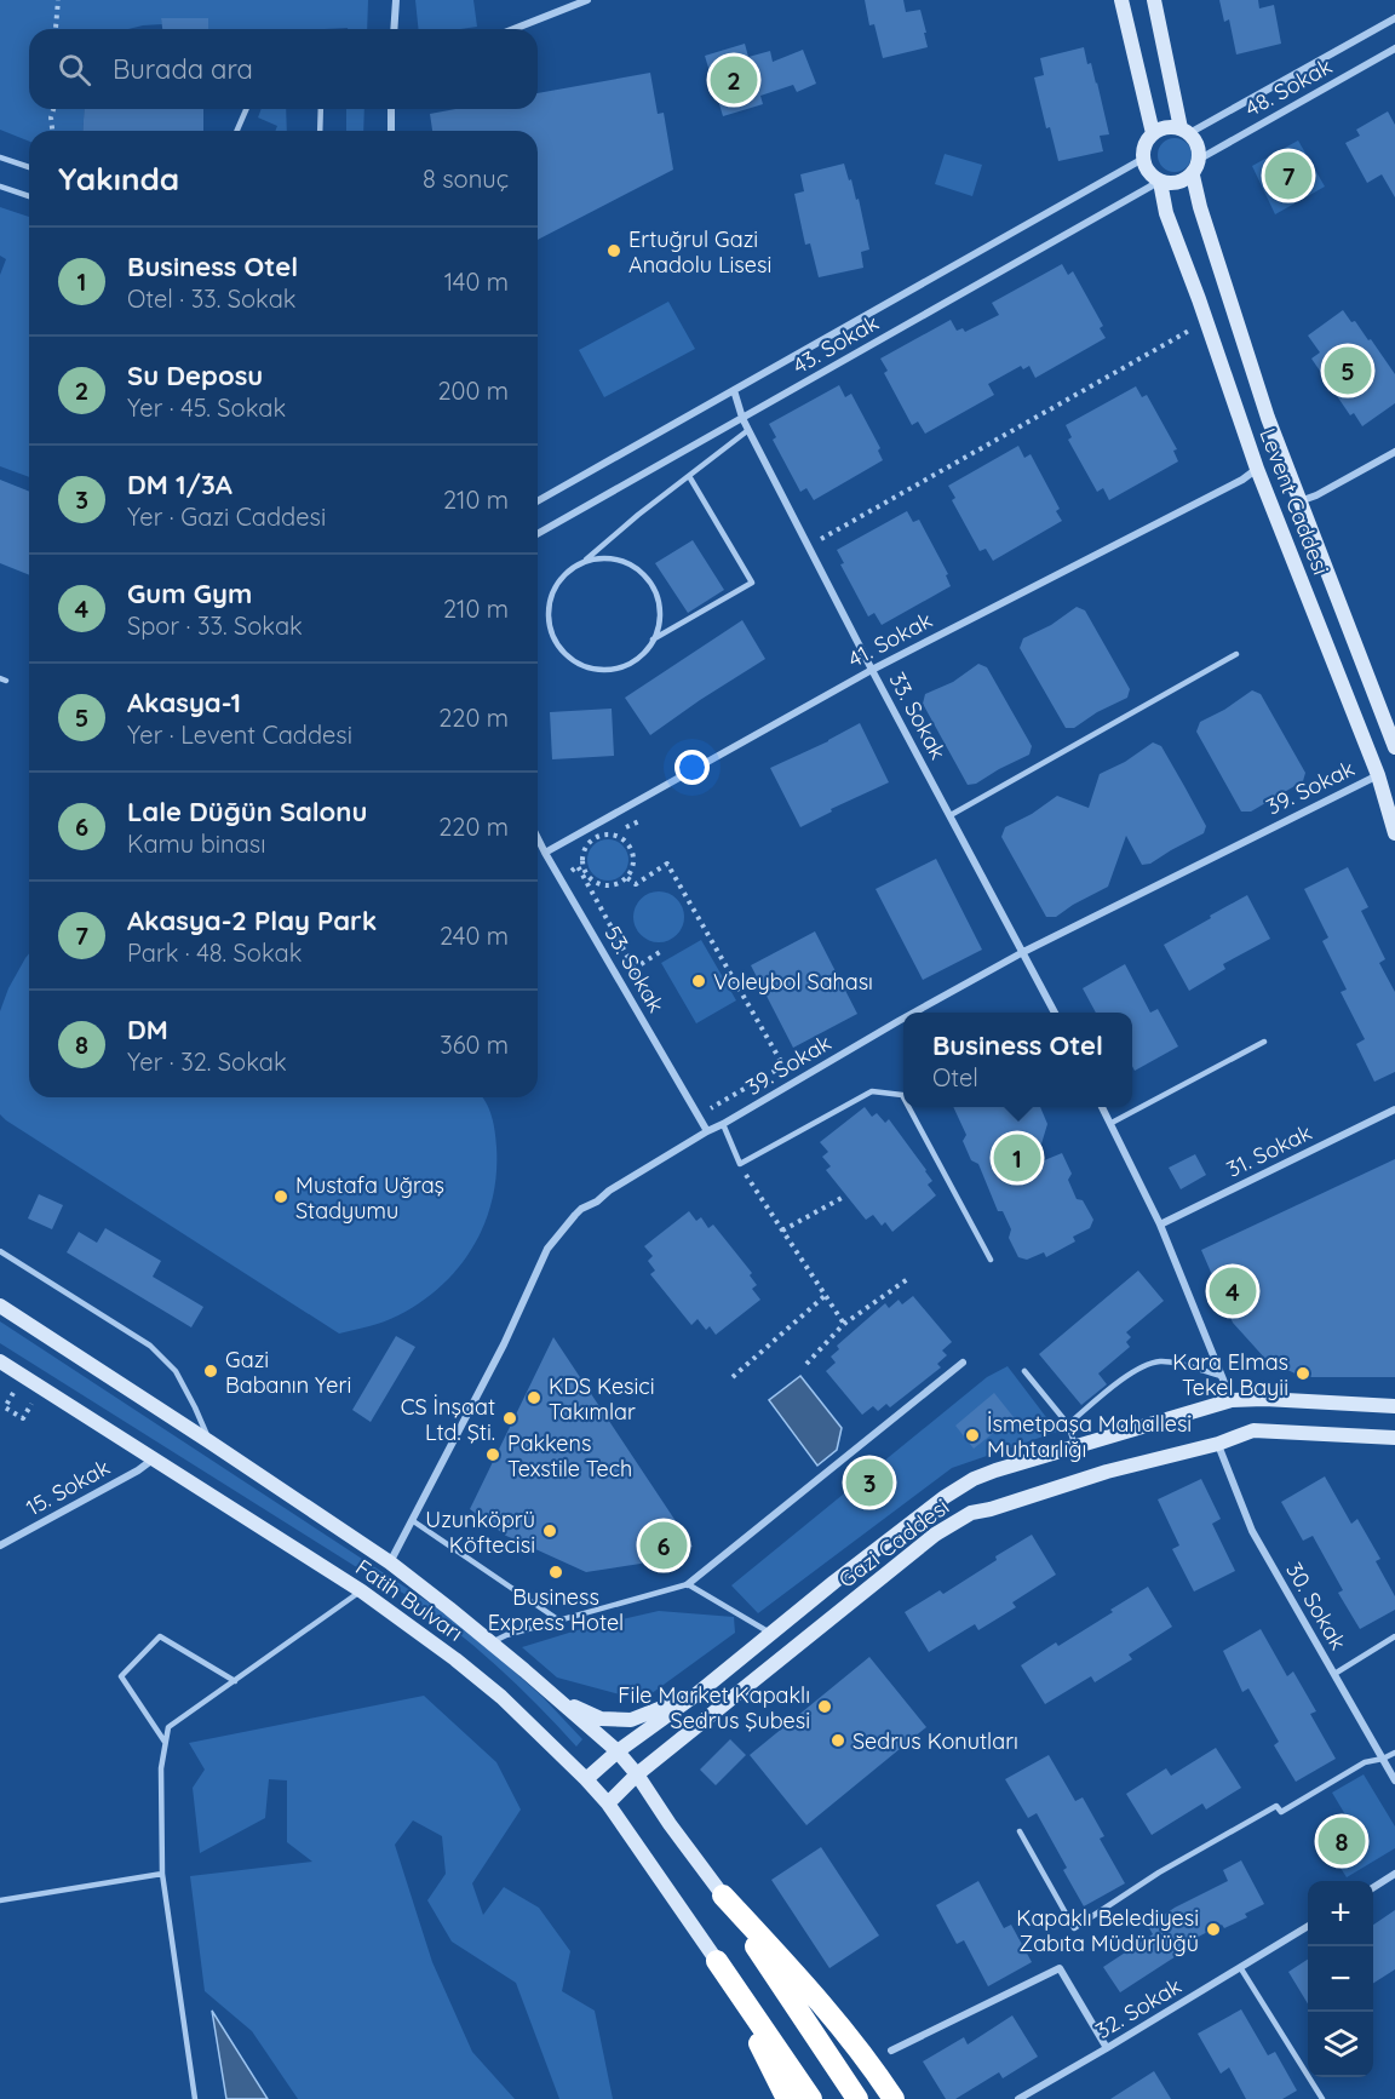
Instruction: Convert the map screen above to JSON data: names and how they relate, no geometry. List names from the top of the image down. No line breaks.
{"streets":{"street":["48. Sokak","43. Sokak","Levent Caddesi","41. Sokak","33. Sokak","39. Sokak","53. Sokak","31. Sokak","15. Sokak","Gazi Caddesi","Fatih Bulvarı","30. Sokak","32. Sokak"]},"crossings":[["48. Sokak","43. Sokak"],["48. Sokak","Levent Caddesi"],["43. Sokak","Levent Caddesi"],["43. Sokak","33. Sokak"],["Levent Caddesi","41. Sokak"],["Levent Caddesi","39. Sokak"],["41. Sokak","33. Sokak"],["41. Sokak","53. Sokak"],["33. Sokak","39. Sokak"],["39. Sokak","53. Sokak"],["39. Sokak","Fatih Bulvarı"],["15. Sokak","Fatih Bulvarı"],["Gazi Caddesi","Fatih Bulvarı"],["Gazi Caddesi","30. Sokak"]],"places":["Ertuğrul Gazi Anadolu Lisesi","Voleybol Sahası","Mustafa Uğraş Stadyumu","Gazi Babanın Yeri","Kara Elmas Tekel Bayii","KDS Kesici Takımlar","CS İnşaat Ltd. Şti.","İsmetpaşa Mahallesi Muhtarlığı","Pakkens Texstile Tech","Uzunköprü Köftecisi","Business Express Hotel","File Market Kapaklı Sedrus Şubesi","Sedrus Konutları","Kapaklı Belediyesi Zabıta Müdürlüğü"],"page":{"search":"Burada ara","pins":["2","7","5","1","4","3","6","8"],"heading":["Yakında","8 sonuç"],"list":[{"mark":"1","name":"Business Otel","note":"Otel · 33. Sokak","value":"140 m"},{"mark":"2","name":"Su Deposu","note":"Yer · 45. Sokak","value":"200 m"},{"mark":"3","name":"DM 1/3A","note":"Yer · Gazi Caddesi","value":"210 m"},{"mark":"4","name":"Gum Gym","note":"Spor · 33. Sokak","value":"210 m"},{"mark":"5","name":"Akasya-1","note":"Yer · Levent Caddesi","value":"220 m"},{"mark":"6","name":"Lale Düğün Salonu","note":"Kamu binası","value":"220 m"},{"mark":"7","name":"Akasya-2 Play Park","note":"Park · 48. Sokak","value":"240 m"},{"mark":"8","name":"DM","note":"Yer · 32. Sokak","value":"360 m"}],"popup":["Business Otel","Otel"],"map_buttons":["+","−"]}}
